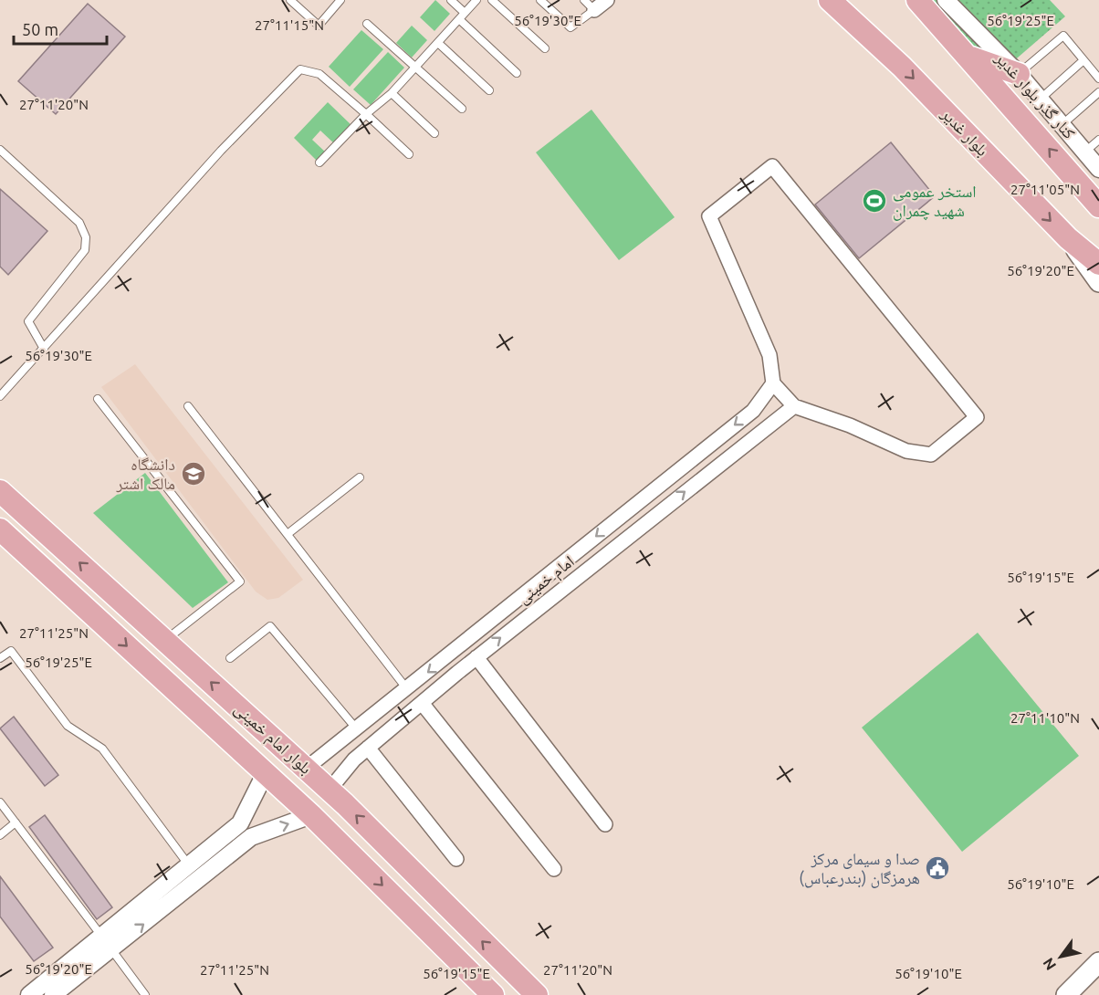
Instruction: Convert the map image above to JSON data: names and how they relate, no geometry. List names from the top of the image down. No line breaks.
{"streets":{"main road":["بلوار غدیر","بلوار امام خمینی"],"street":["کنار گذر بلوار غدیر","امام خمینی"]},"crossings":[["امام خمینی","بلوار امام خمینی"]],"places":{"sports":["استخر عمومی شهید چمران"],"school or university":["دانشگاه مالک اشتر"],"public building":["صدا و سیمای مرکز هرمزگان (بندرعباس)"]},"scale_bar":"50 m","north":"bottom left","coordinates":["56°19'30\"E","56°19'25\"E","27°11'15\"N","27°11'20\"N","27°11'05\"N","56°19'20\"E","56°19'15\"E","27°11'25\"N","27°11'10\"N","56°19'10\"E"]}
